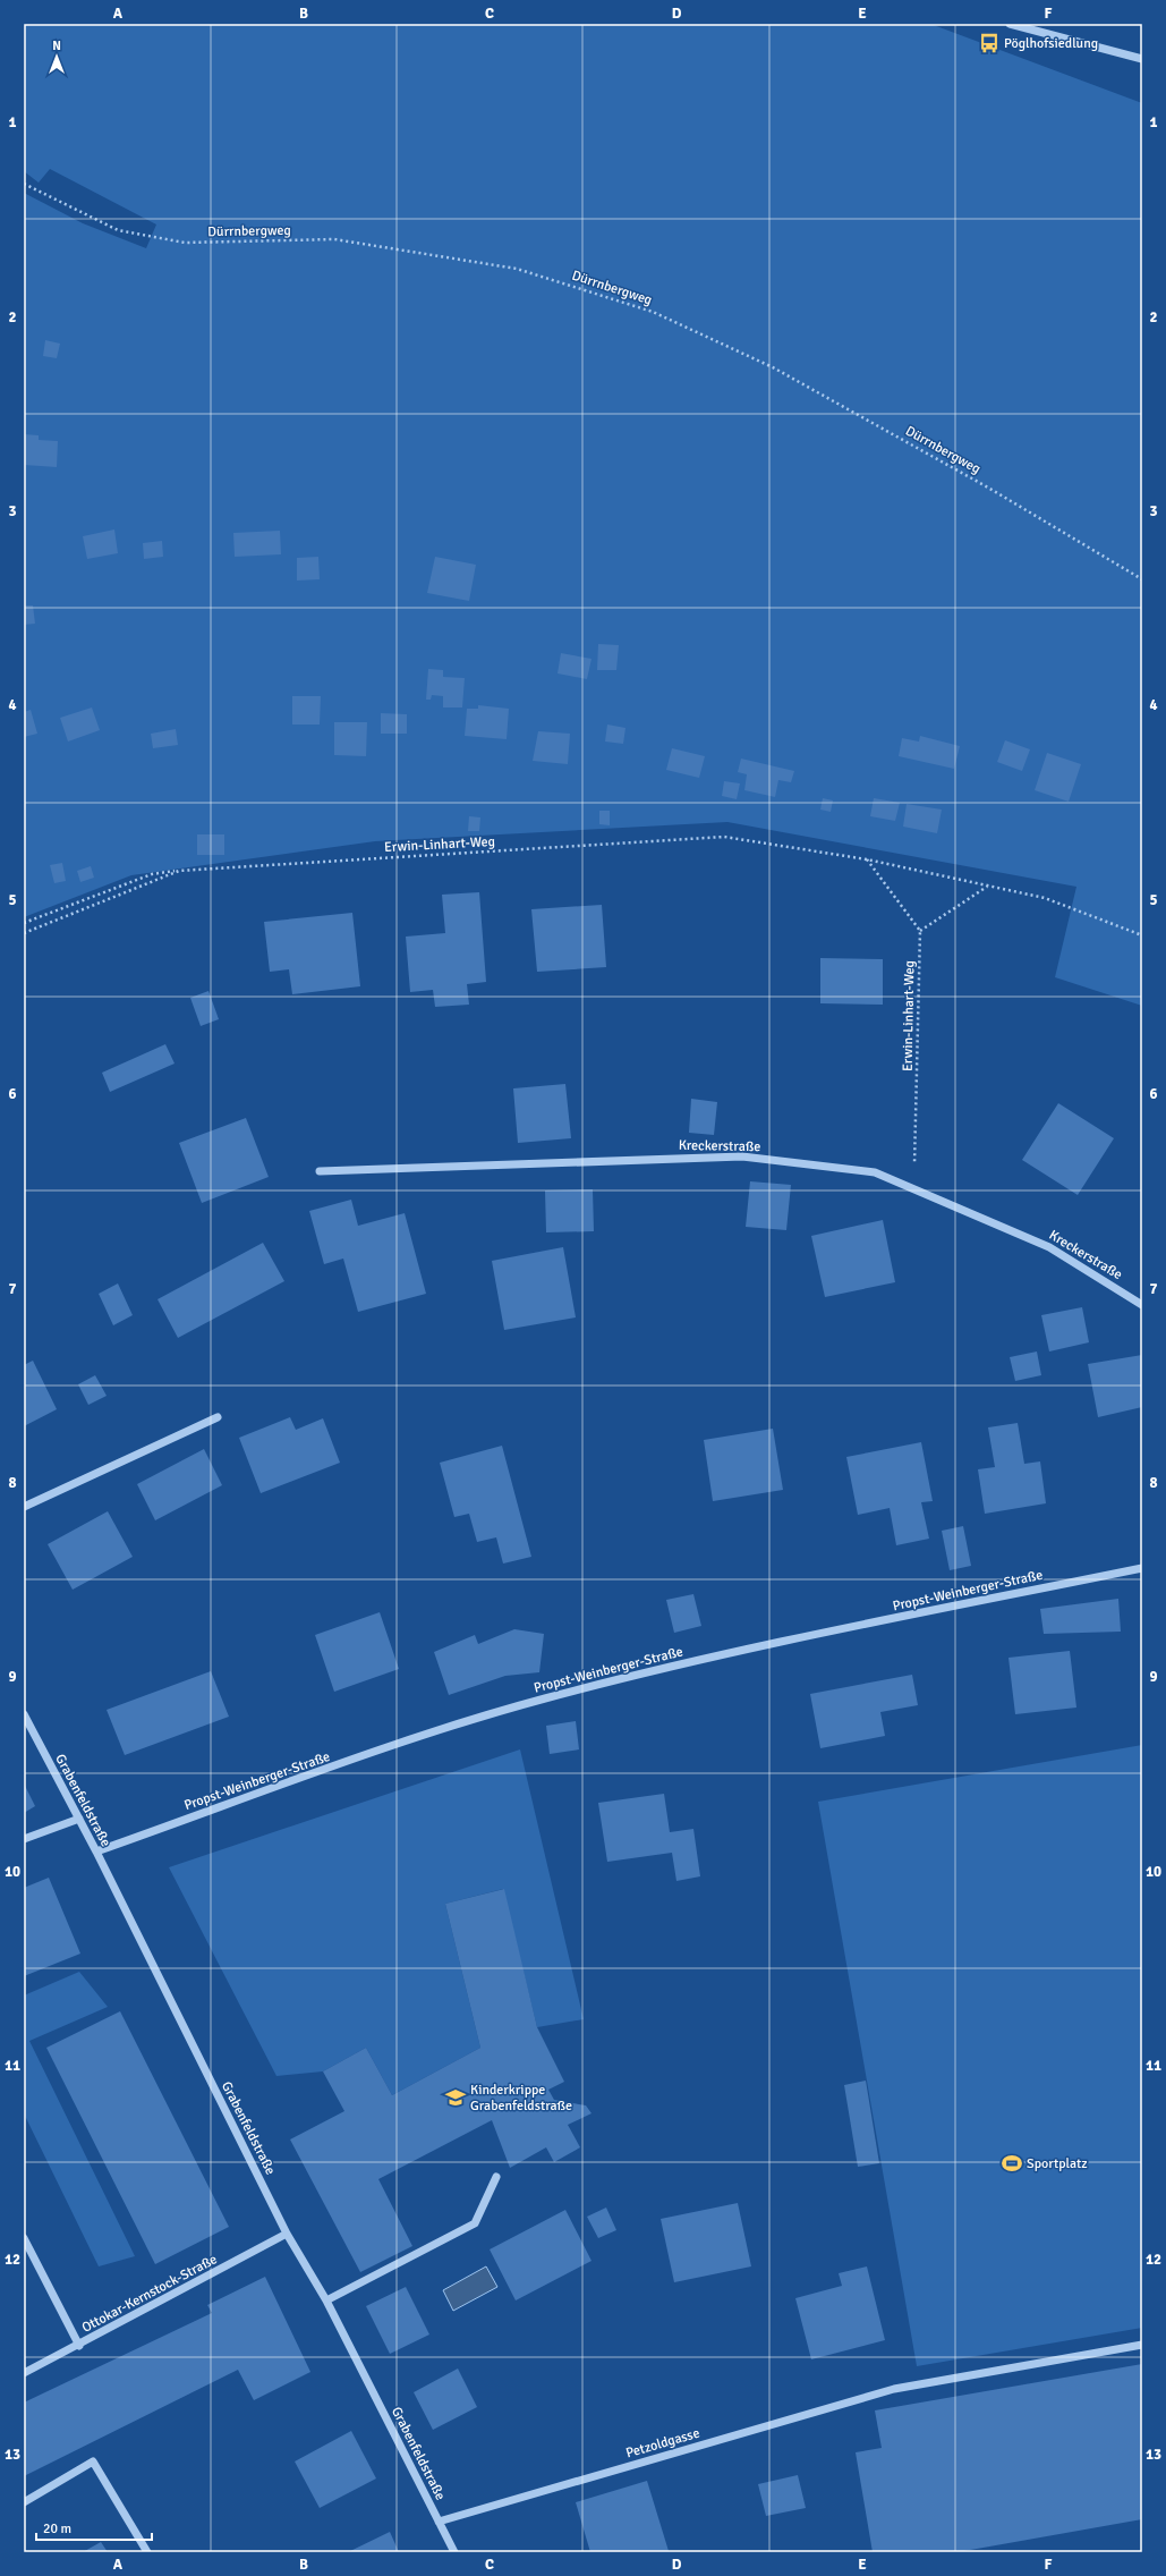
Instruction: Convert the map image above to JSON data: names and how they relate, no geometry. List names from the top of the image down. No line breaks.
{"streets":{"street":["Kreckerstraße","Propst-Weinberger-Straße","Grabenfeldstraße","Ottokar-Kernstock-Straße","Petzoldgasse"],"path":["Dürrnbergweg","Erwin-Linhart-Weg"]},"crossings":[["Erwin-Linhart-Weg","Kreckerstraße"],["Propst-Weinberger-Straße","Grabenfeldstraße"],["Grabenfeldstraße","Ottokar-Kernstock-Straße"],["Grabenfeldstraße","Petzoldgasse"]],"places":{"bus stop":["Pöglhofsiedlung"],"school or university":["Kinderkrippe Grabenfeldstraße"],"sports":["Sportplatz"]},"scale_bar":"20 m","north":"top","grid":{"columns":["A","B","C","D","E","F"],"rows":["1","2","3","4","5","6","7","8","9","10","11","12","13"]}}
